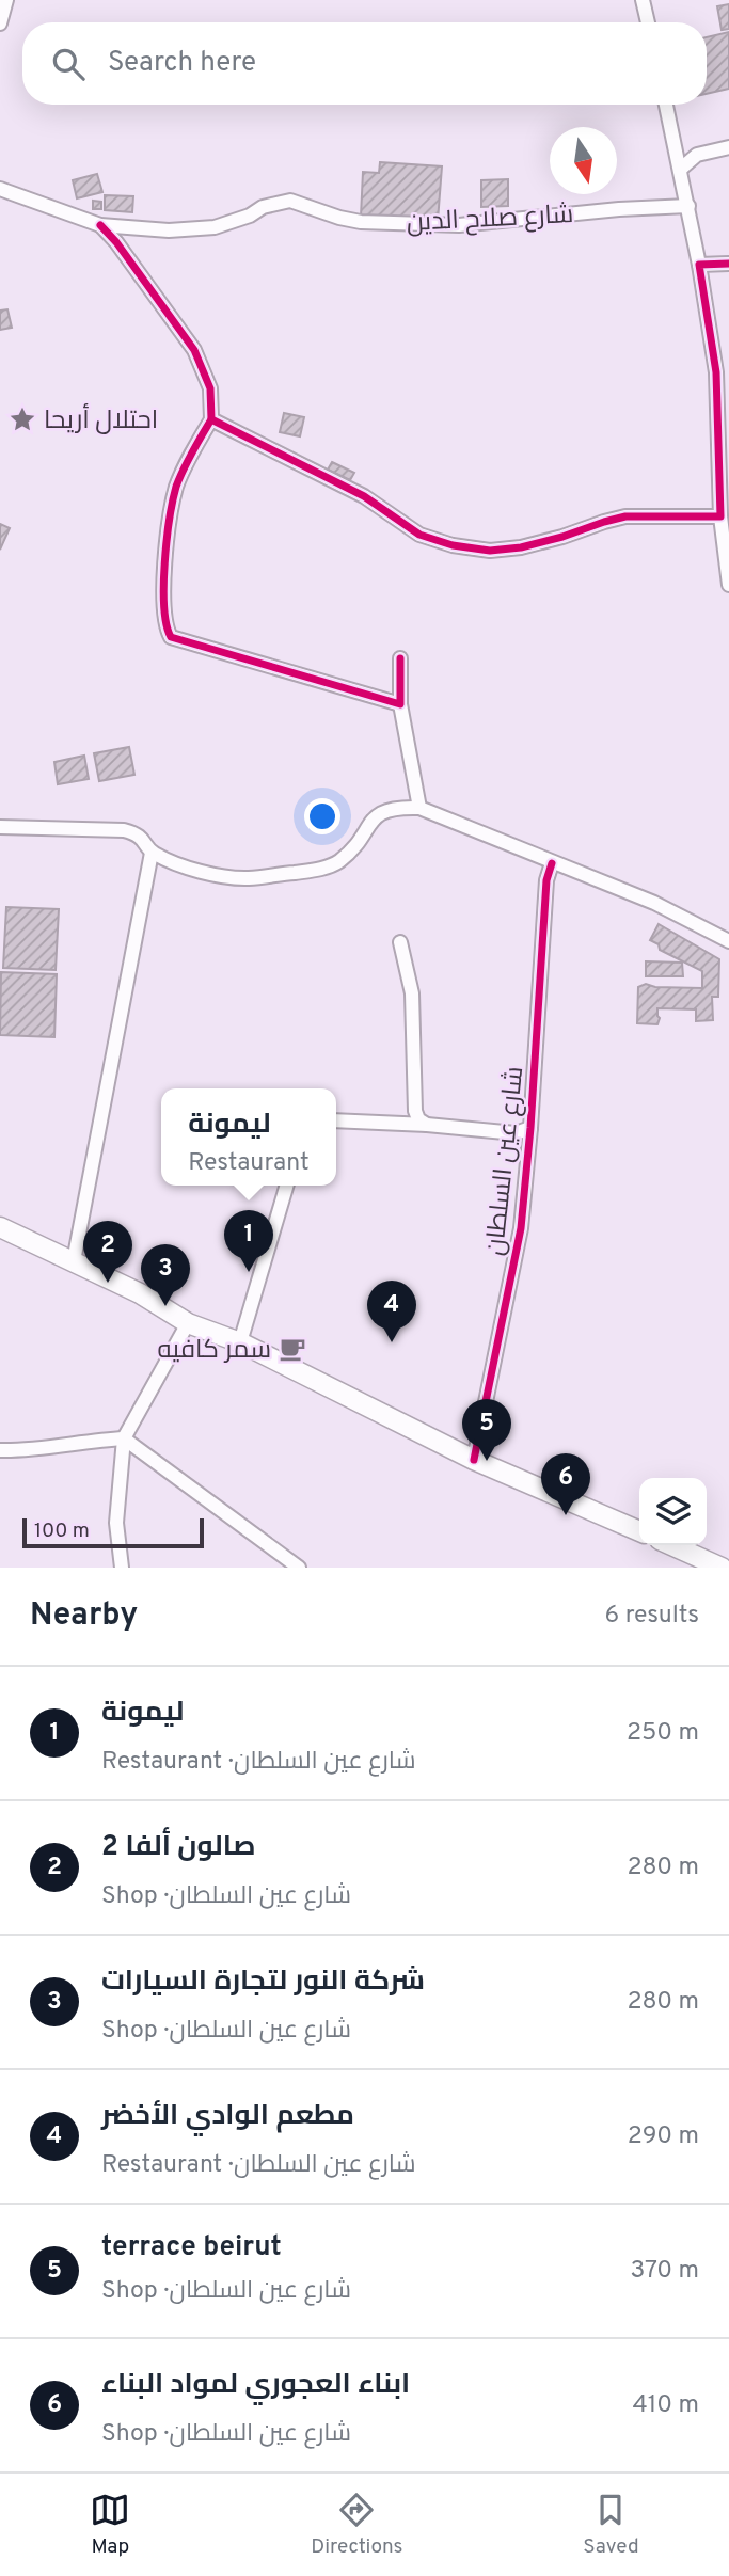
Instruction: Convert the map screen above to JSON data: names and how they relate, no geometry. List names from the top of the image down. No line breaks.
{"streets":{"street":["شارع صلاح الدين","شارع عين السلطان"]},"places":{"place":["احتلال أريحا"],"cafe":["سمر كافيه"]},"scale_bar":"100 m","north":"bottom","page":{"search":"Search here","popup":["ليمونة","Restaurant"],"pins":["1","2","3","4","5","6"],"scale":"100 m","heading":["Nearby","6 results"],"list":[{"mark":"1","name":"ليمونة","note":"Restaurant · شارع عين السلطان","value":"250 m"},{"mark":"2","name":"صالون ألفا 2","note":"Shop · شارع عين السلطان","value":"280 m"},{"mark":"3","name":"شركة النور لتجارة السيارات","note":"Shop · شارع عين السلطان","value":"280 m"},{"mark":"4","name":"مطعم الوادي الأخضر","note":"Restaurant · شارع عين السلطان","value":"290 m"},{"mark":"5","name":"terrace beirut","note":"Shop · شارع عين السلطان","value":"370 m"},{"mark":"6","name":"ابناء العجوري لمواد البناء","note":"Shop · شارع عين السلطان","value":"410 m"}],"nav":["Map","Directions","Saved"]}}
